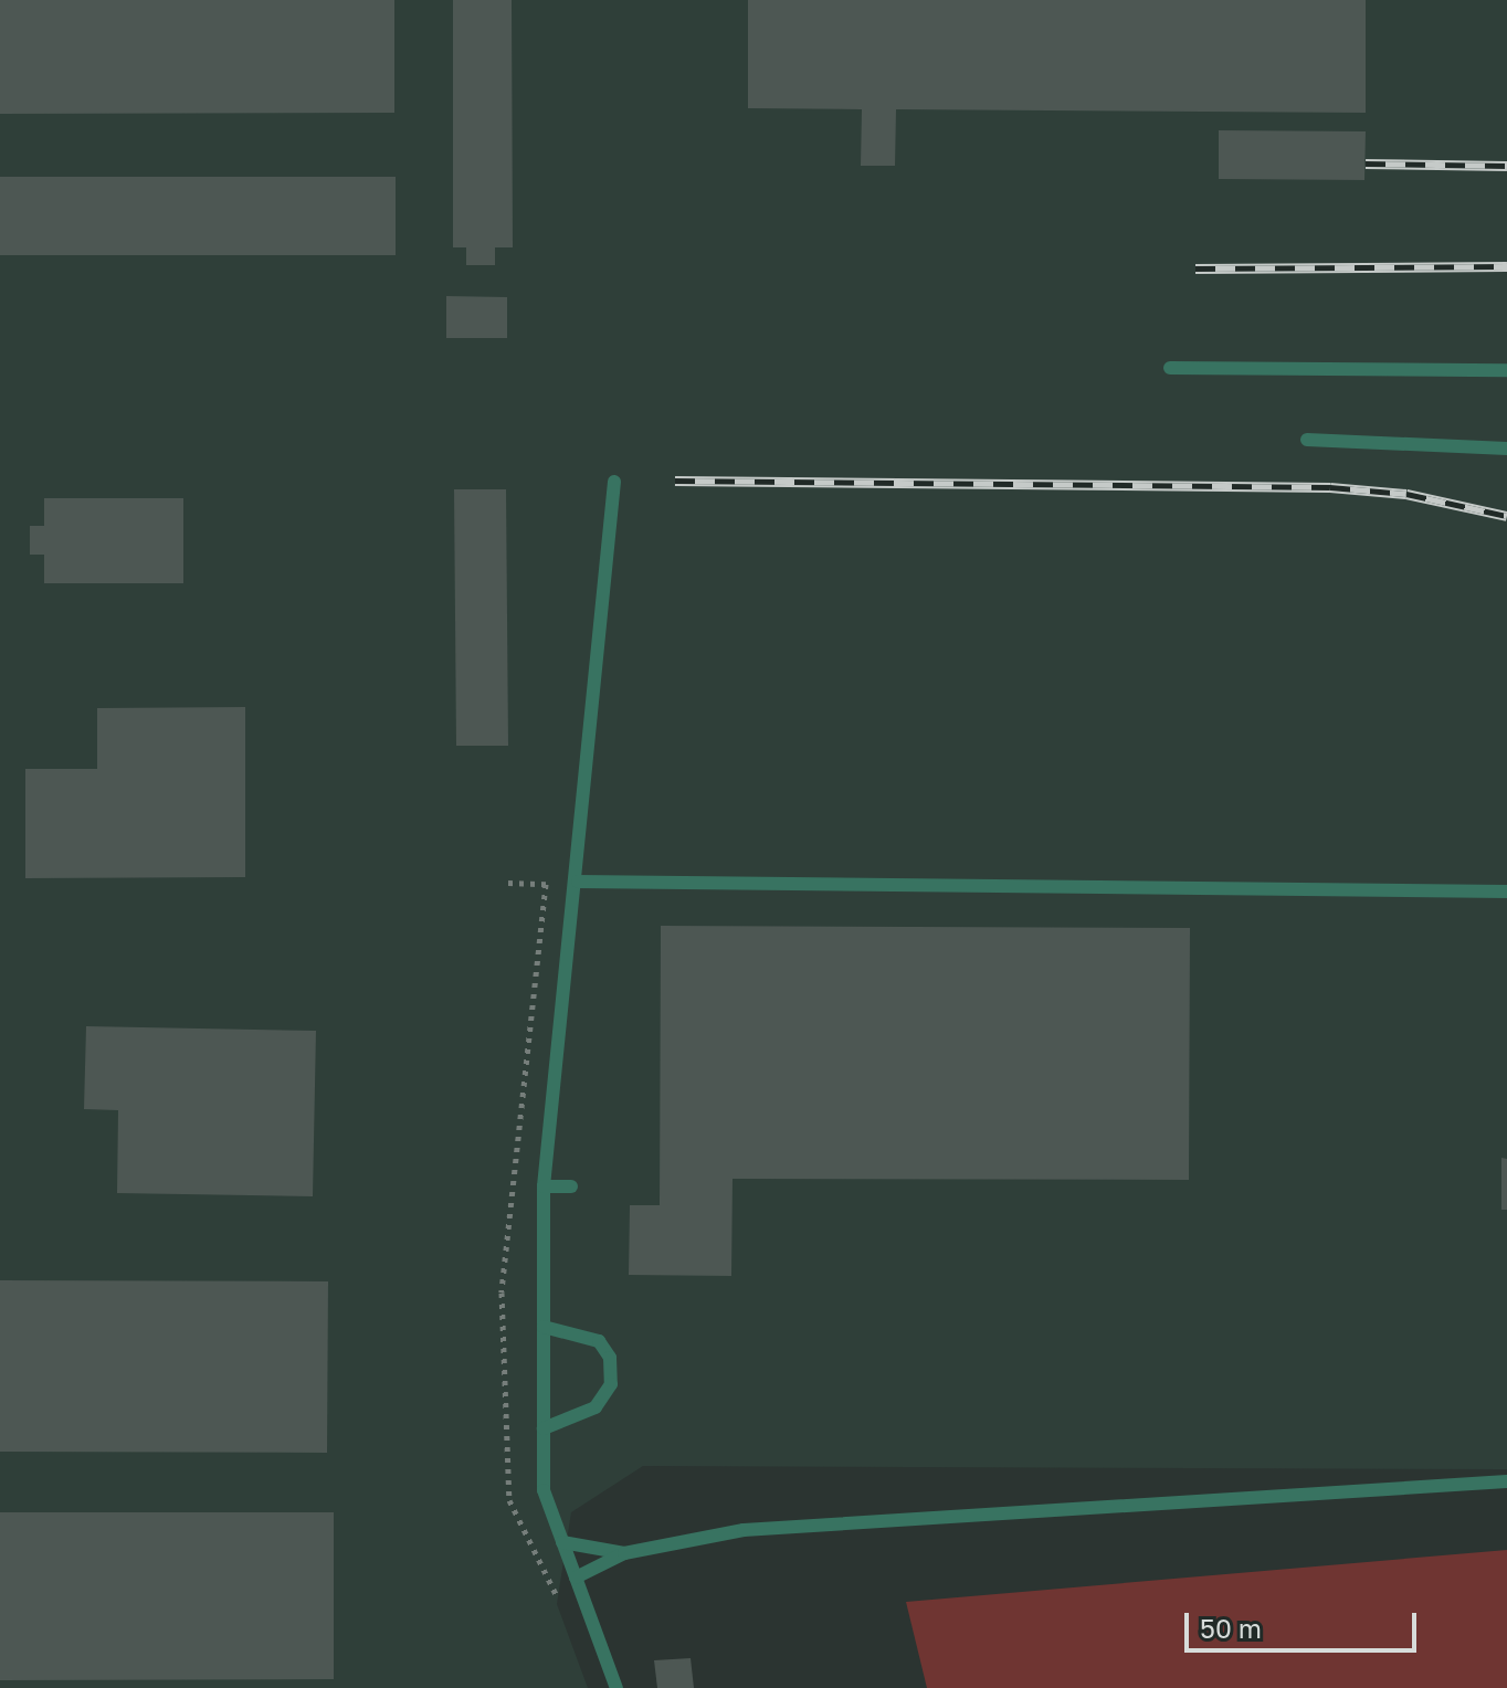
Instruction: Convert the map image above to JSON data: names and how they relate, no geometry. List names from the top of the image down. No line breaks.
{"scale_bar":"50 m"}
